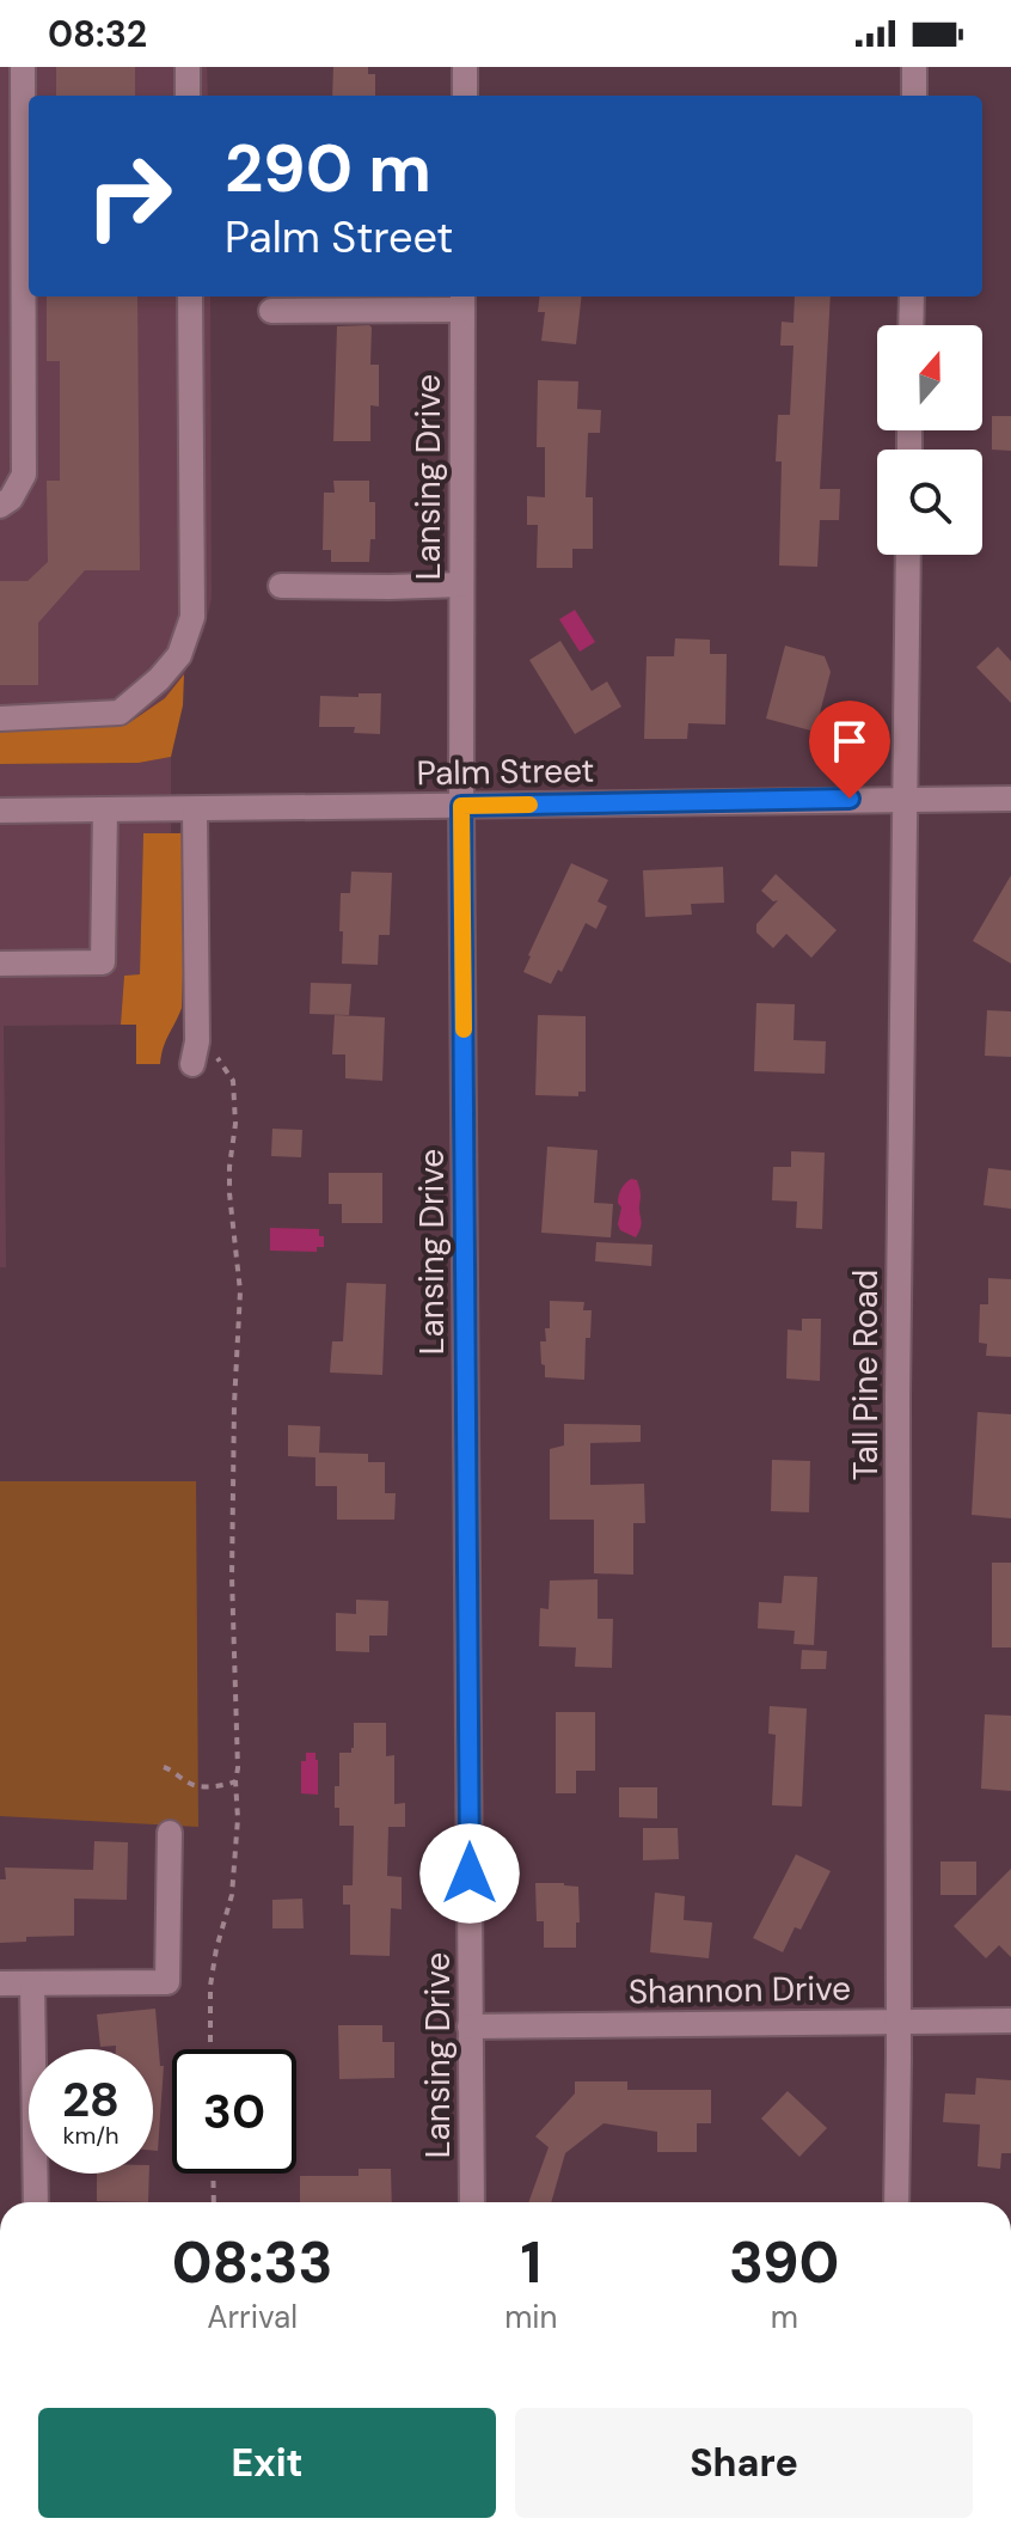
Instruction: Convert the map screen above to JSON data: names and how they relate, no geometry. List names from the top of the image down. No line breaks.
{"streets":{"street":["Lansing Drive","Palm Street","Tall Pine Road","Shannon Drive"]},"crossings":[["Lansing Drive","Palm Street"],["Lansing Drive","Shannon Drive"],["Palm Street","Tall Pine Road"],["Tall Pine Road","Shannon Drive"]],"north":"top","page":{"status":"08:32","turn":["290 m","Palm Street"],"speed":"28 km/h","limit":"30","eta":["08:33","Arrival","1","min","390","m"],"buttons":["Exit","Share"]}}
